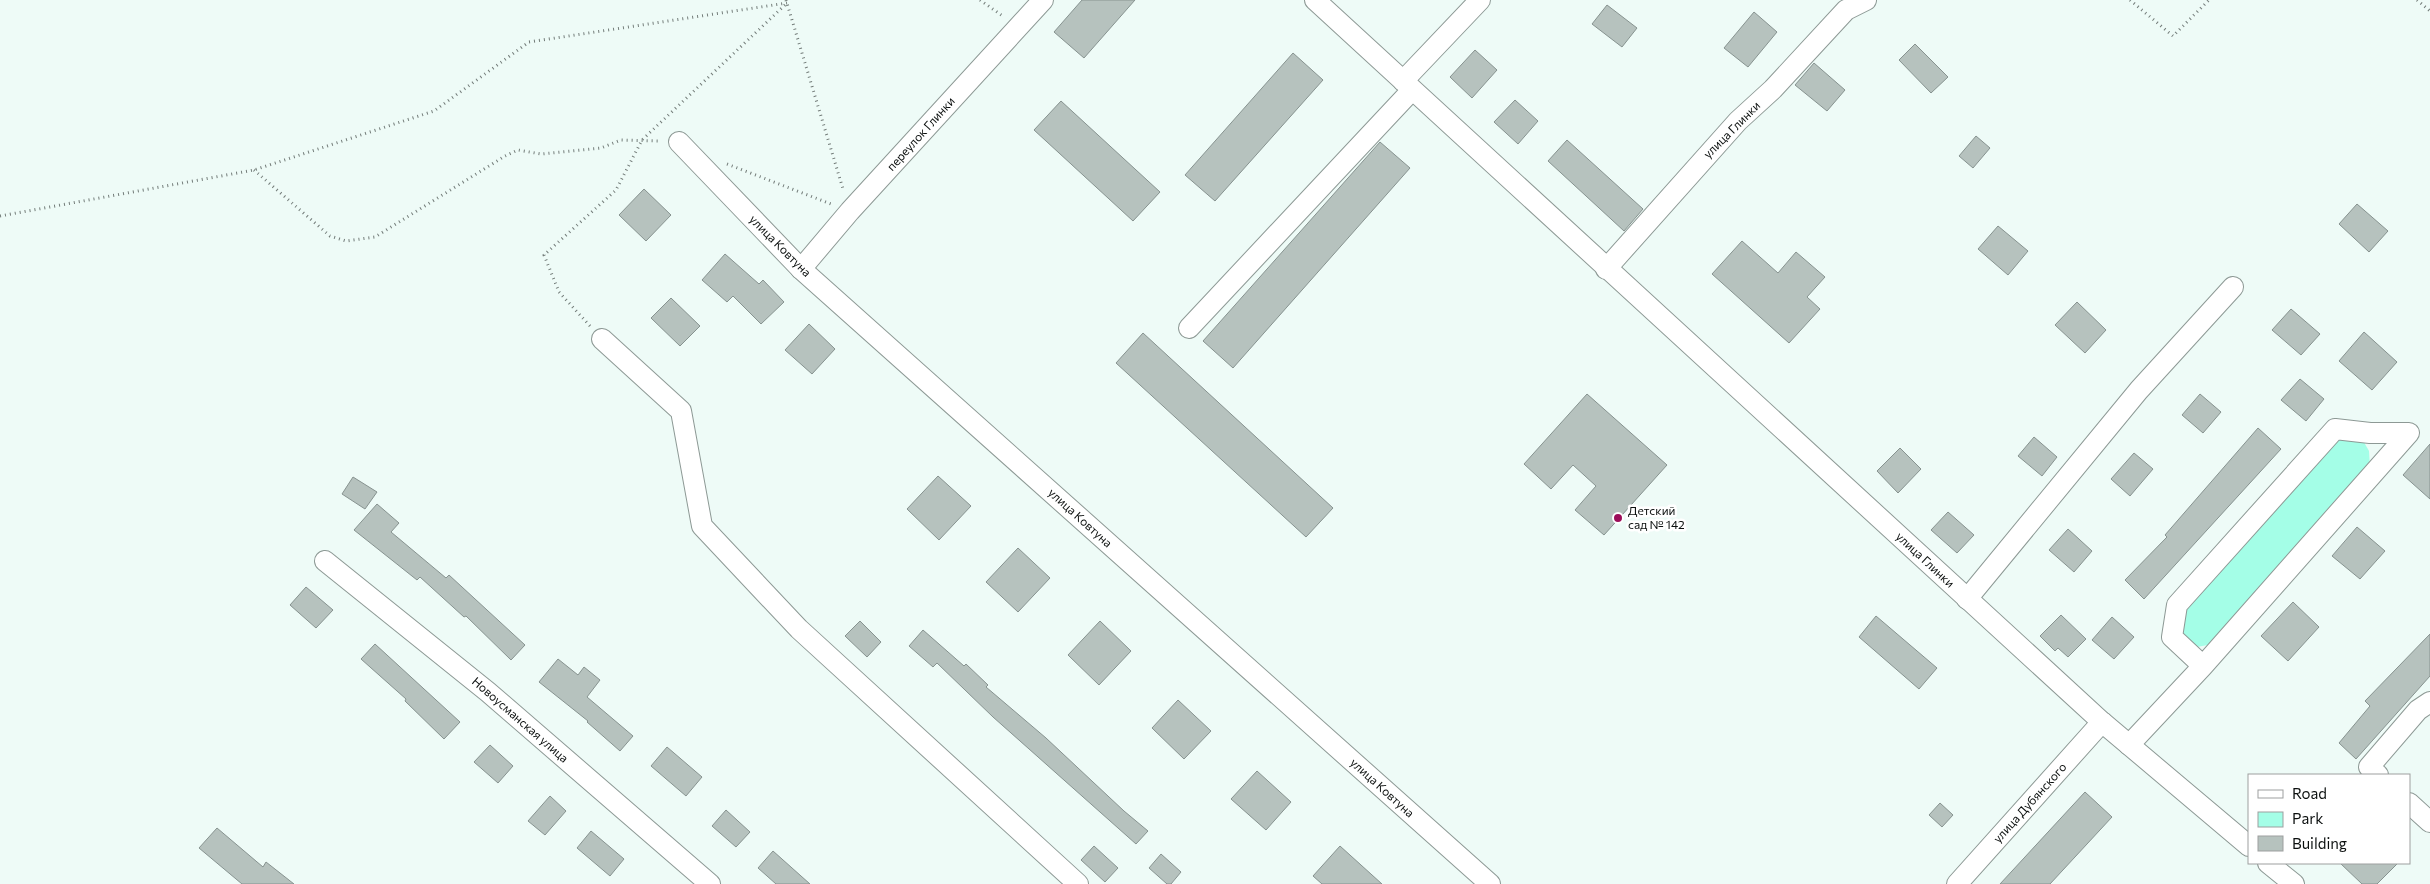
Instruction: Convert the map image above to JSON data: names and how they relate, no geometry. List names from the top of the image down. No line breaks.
{"streets":{"street":["улица Глинки","переулок Глинки","улица Ковтуна","Новоусманская улица","улица Дубянского"]},"crossings":[["улица Глинки","улица Дубянского"],["переулок Глинки","улица Ковтуна"]],"places":["Детский сад № 142"],"legend":["Road","Park","Building"]}
